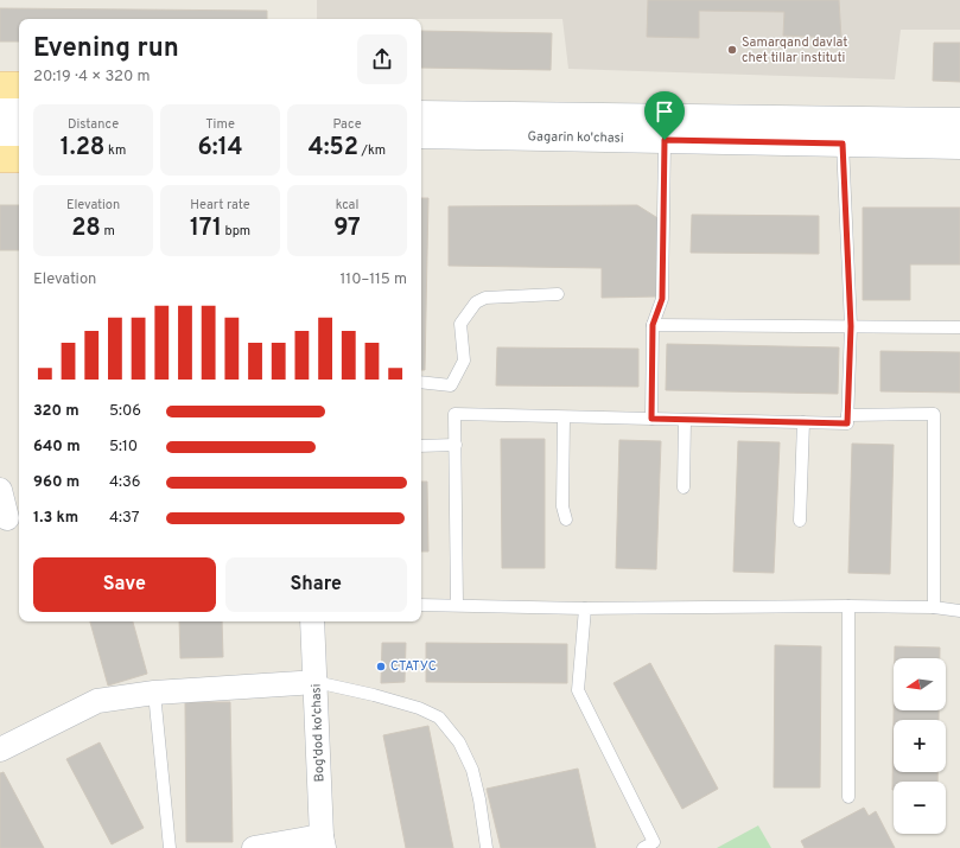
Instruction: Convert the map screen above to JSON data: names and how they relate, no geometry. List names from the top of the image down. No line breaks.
{"streets":{"main road":["Gagarin ko'chasi"],"street":["Bog'dod ko'chasi"]},"places":["Samarqand davlat chet tillar instituti","СТАТУС"],"north":"left","page":{"heading":["Evening run","20:19 · 4 × 320 m"],"stats":[["Distance","1.28 km"],["Time","6:14"],["Pace","4:52 /km"],["Elevation","28 m"],["Heart rate","171 bpm"],["kcal","97"]],"chart":["Elevation","110–115 m"],"list":[{"name":"320 m","note":"5:06"},{"name":"640 m","note":"5:10"},{"name":"960 m","note":"4:36"},{"name":"1.3 km","note":"4:37"}],"buttons":["Save","Share"],"map_buttons":["+","−"]}}
